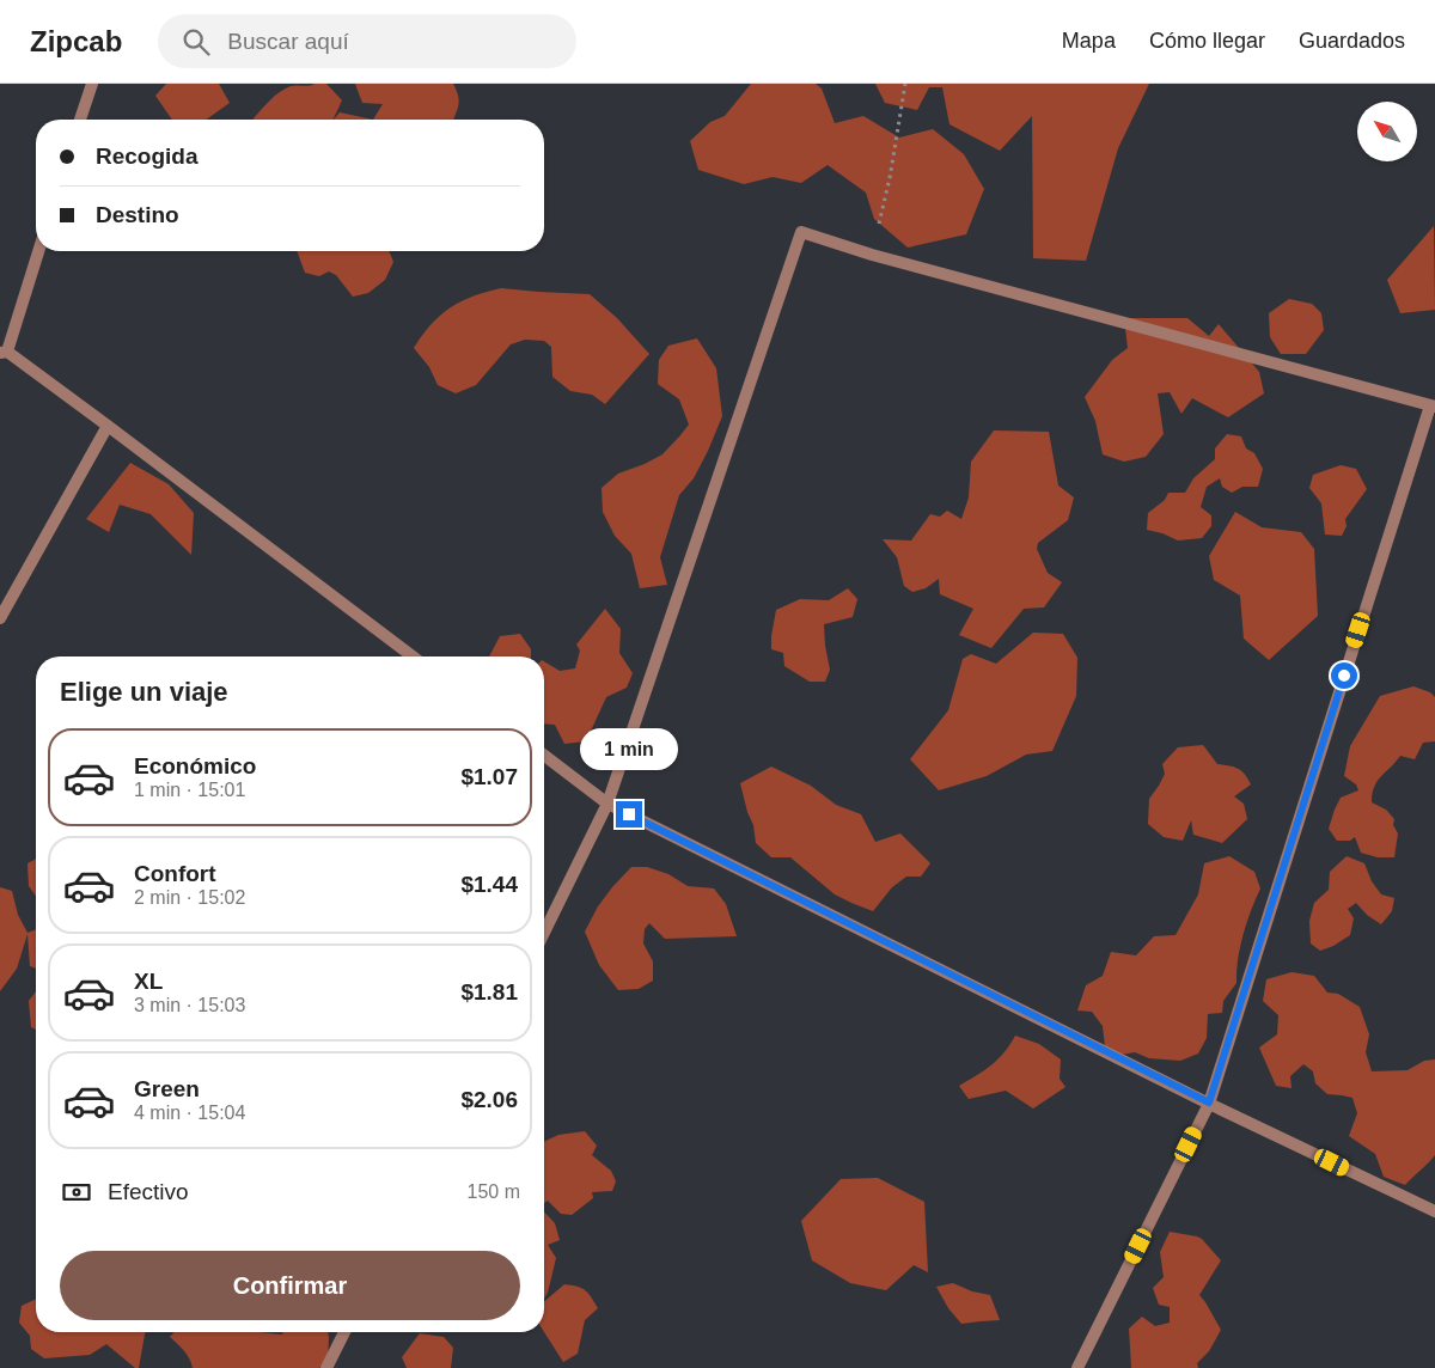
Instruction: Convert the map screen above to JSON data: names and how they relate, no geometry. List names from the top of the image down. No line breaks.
{"north":"top left","page":{"header":"Zipcab","search":"Buscar aquí","nav":["Mapa","Cómo llegar","Guardados"],"banner":["Recogida","Destino"],"heading":"Elige un viaje","bubble":"1 min","list":[{"name":"Económico","note":"1 min · 15:01","value":"$1.07"},{"name":"Confort","note":"2 min · 15:02","value":"$1.44"},{"name":"XL","note":"3 min · 15:03","value":"$1.81"},{"name":"Green","note":"4 min · 15:04","value":"$2.06"}],"pay":["Efectivo","150 m"],"buttons":"Confirmar"}}
